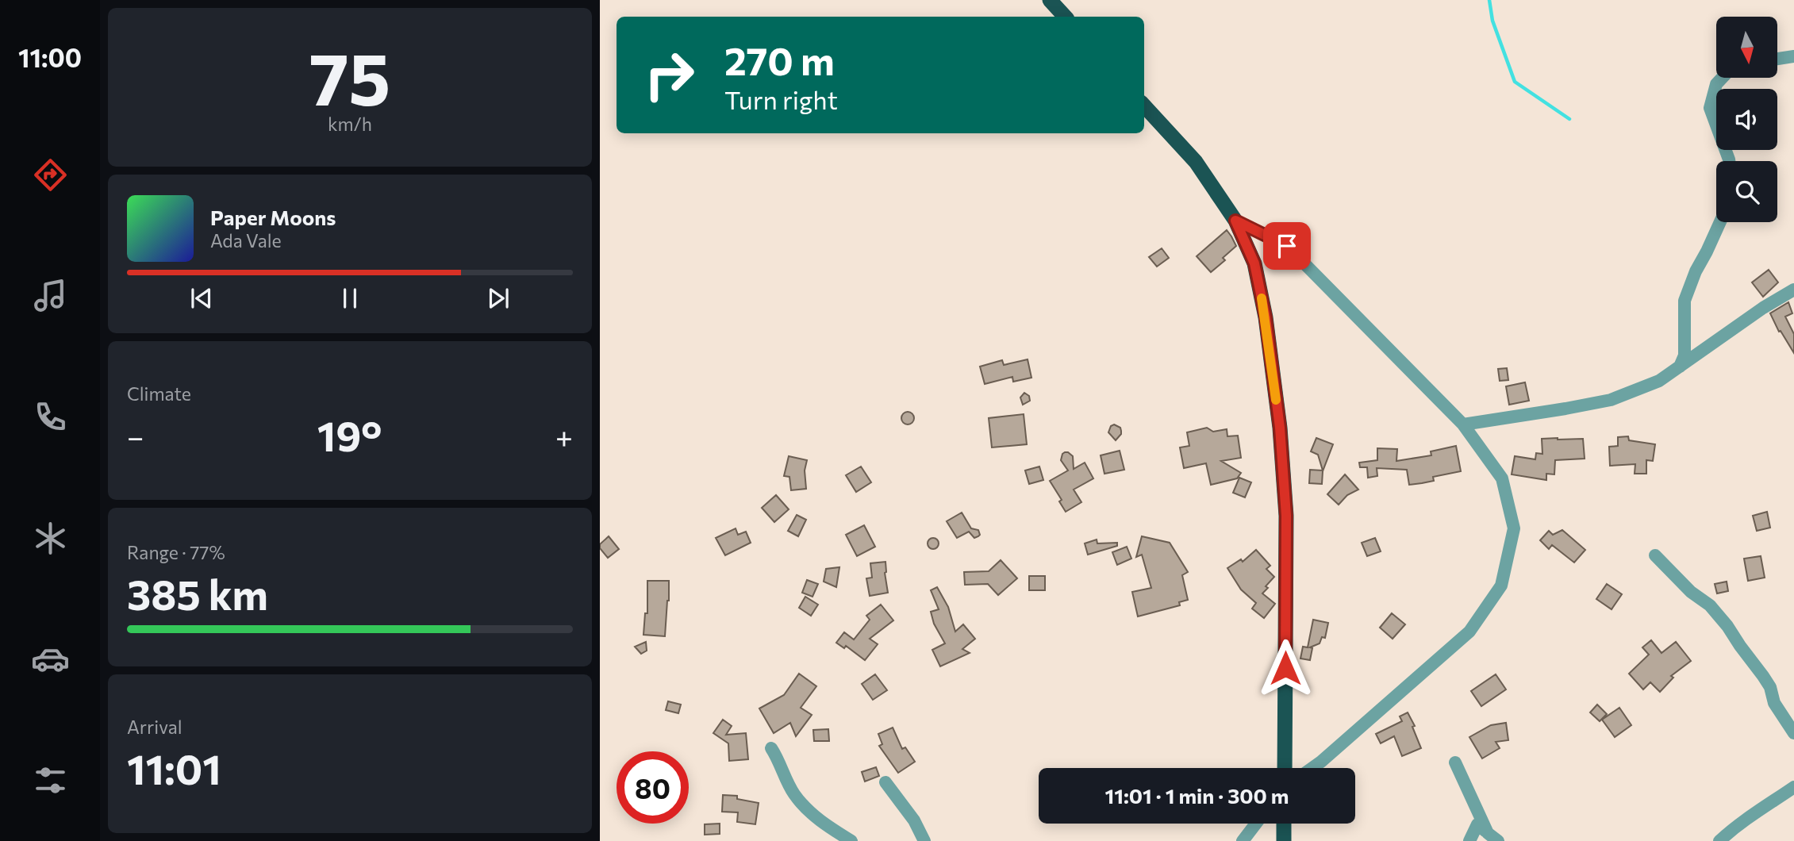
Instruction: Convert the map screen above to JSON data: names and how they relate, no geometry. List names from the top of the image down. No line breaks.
{"north":"bottom","page":{"tabs":"11:00","tile":[["75","km/h"],"Climate",["Range · 77%","385 km"],["Arrival","11:01"]],"turn":["270 m","Turn right"],"song":["Paper Moons","Ada Vale"],"heat":["−","19°","+"],"limit":"80","trip":"11:01 · 1 min · 300 m"}}
